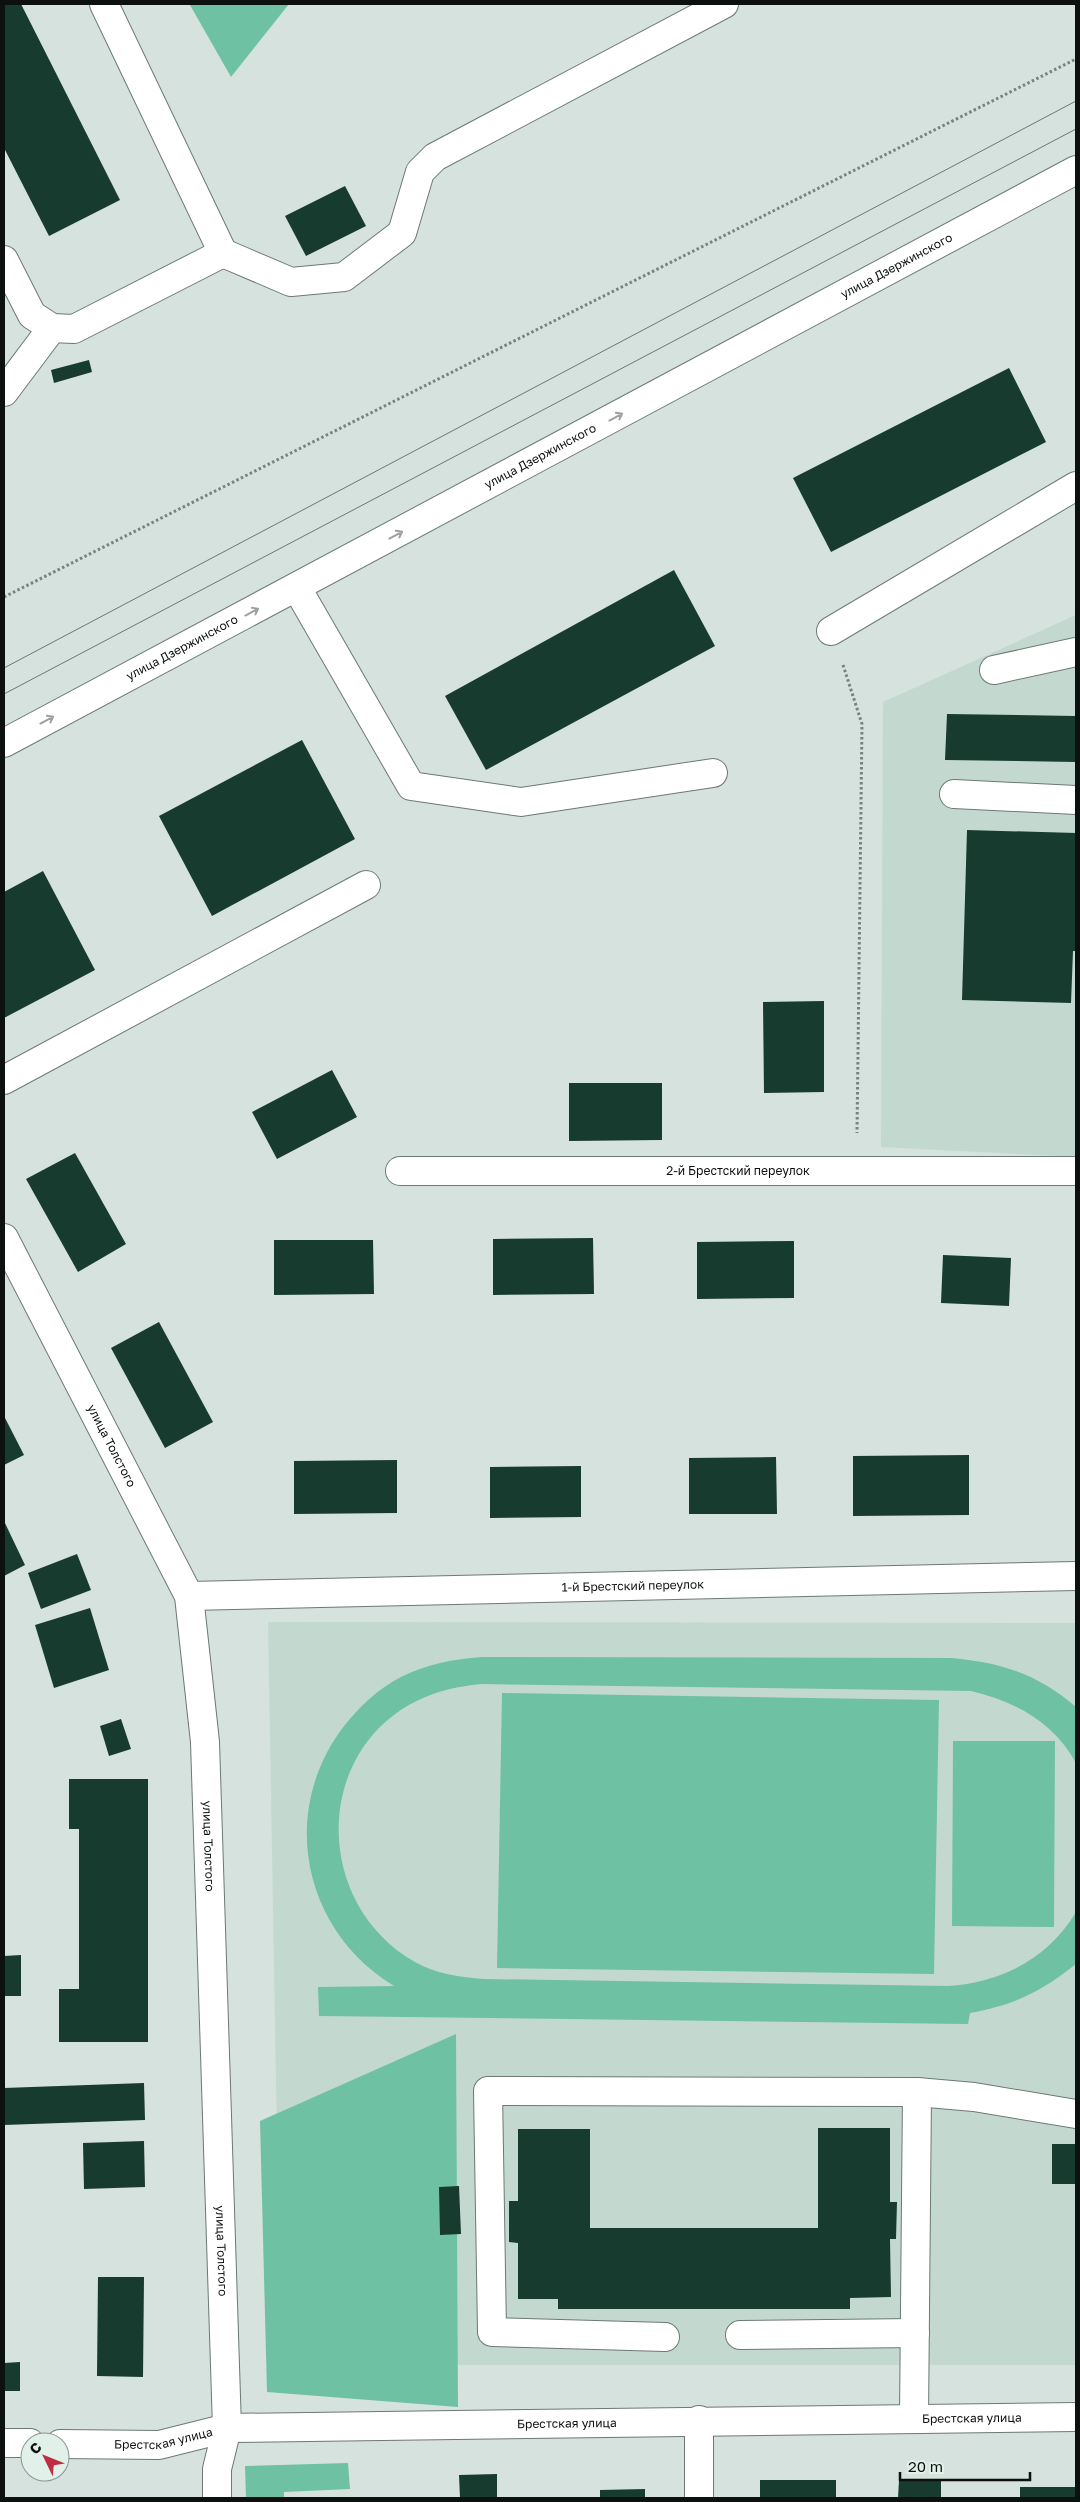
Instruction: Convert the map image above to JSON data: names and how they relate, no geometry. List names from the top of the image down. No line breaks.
{"streets":{"street":["улица Дзержинского","2-й Брестский переулок","улица Толстого","1-й Брестский переулок","Брестская улица"]},"crossings":[["улица Толстого","1-й Брестский переулок"],["улица Толстого","Брестская улица"]],"one_way":["улица Дзержинского"],"scale_bar":"20 m","north":"top left"}
